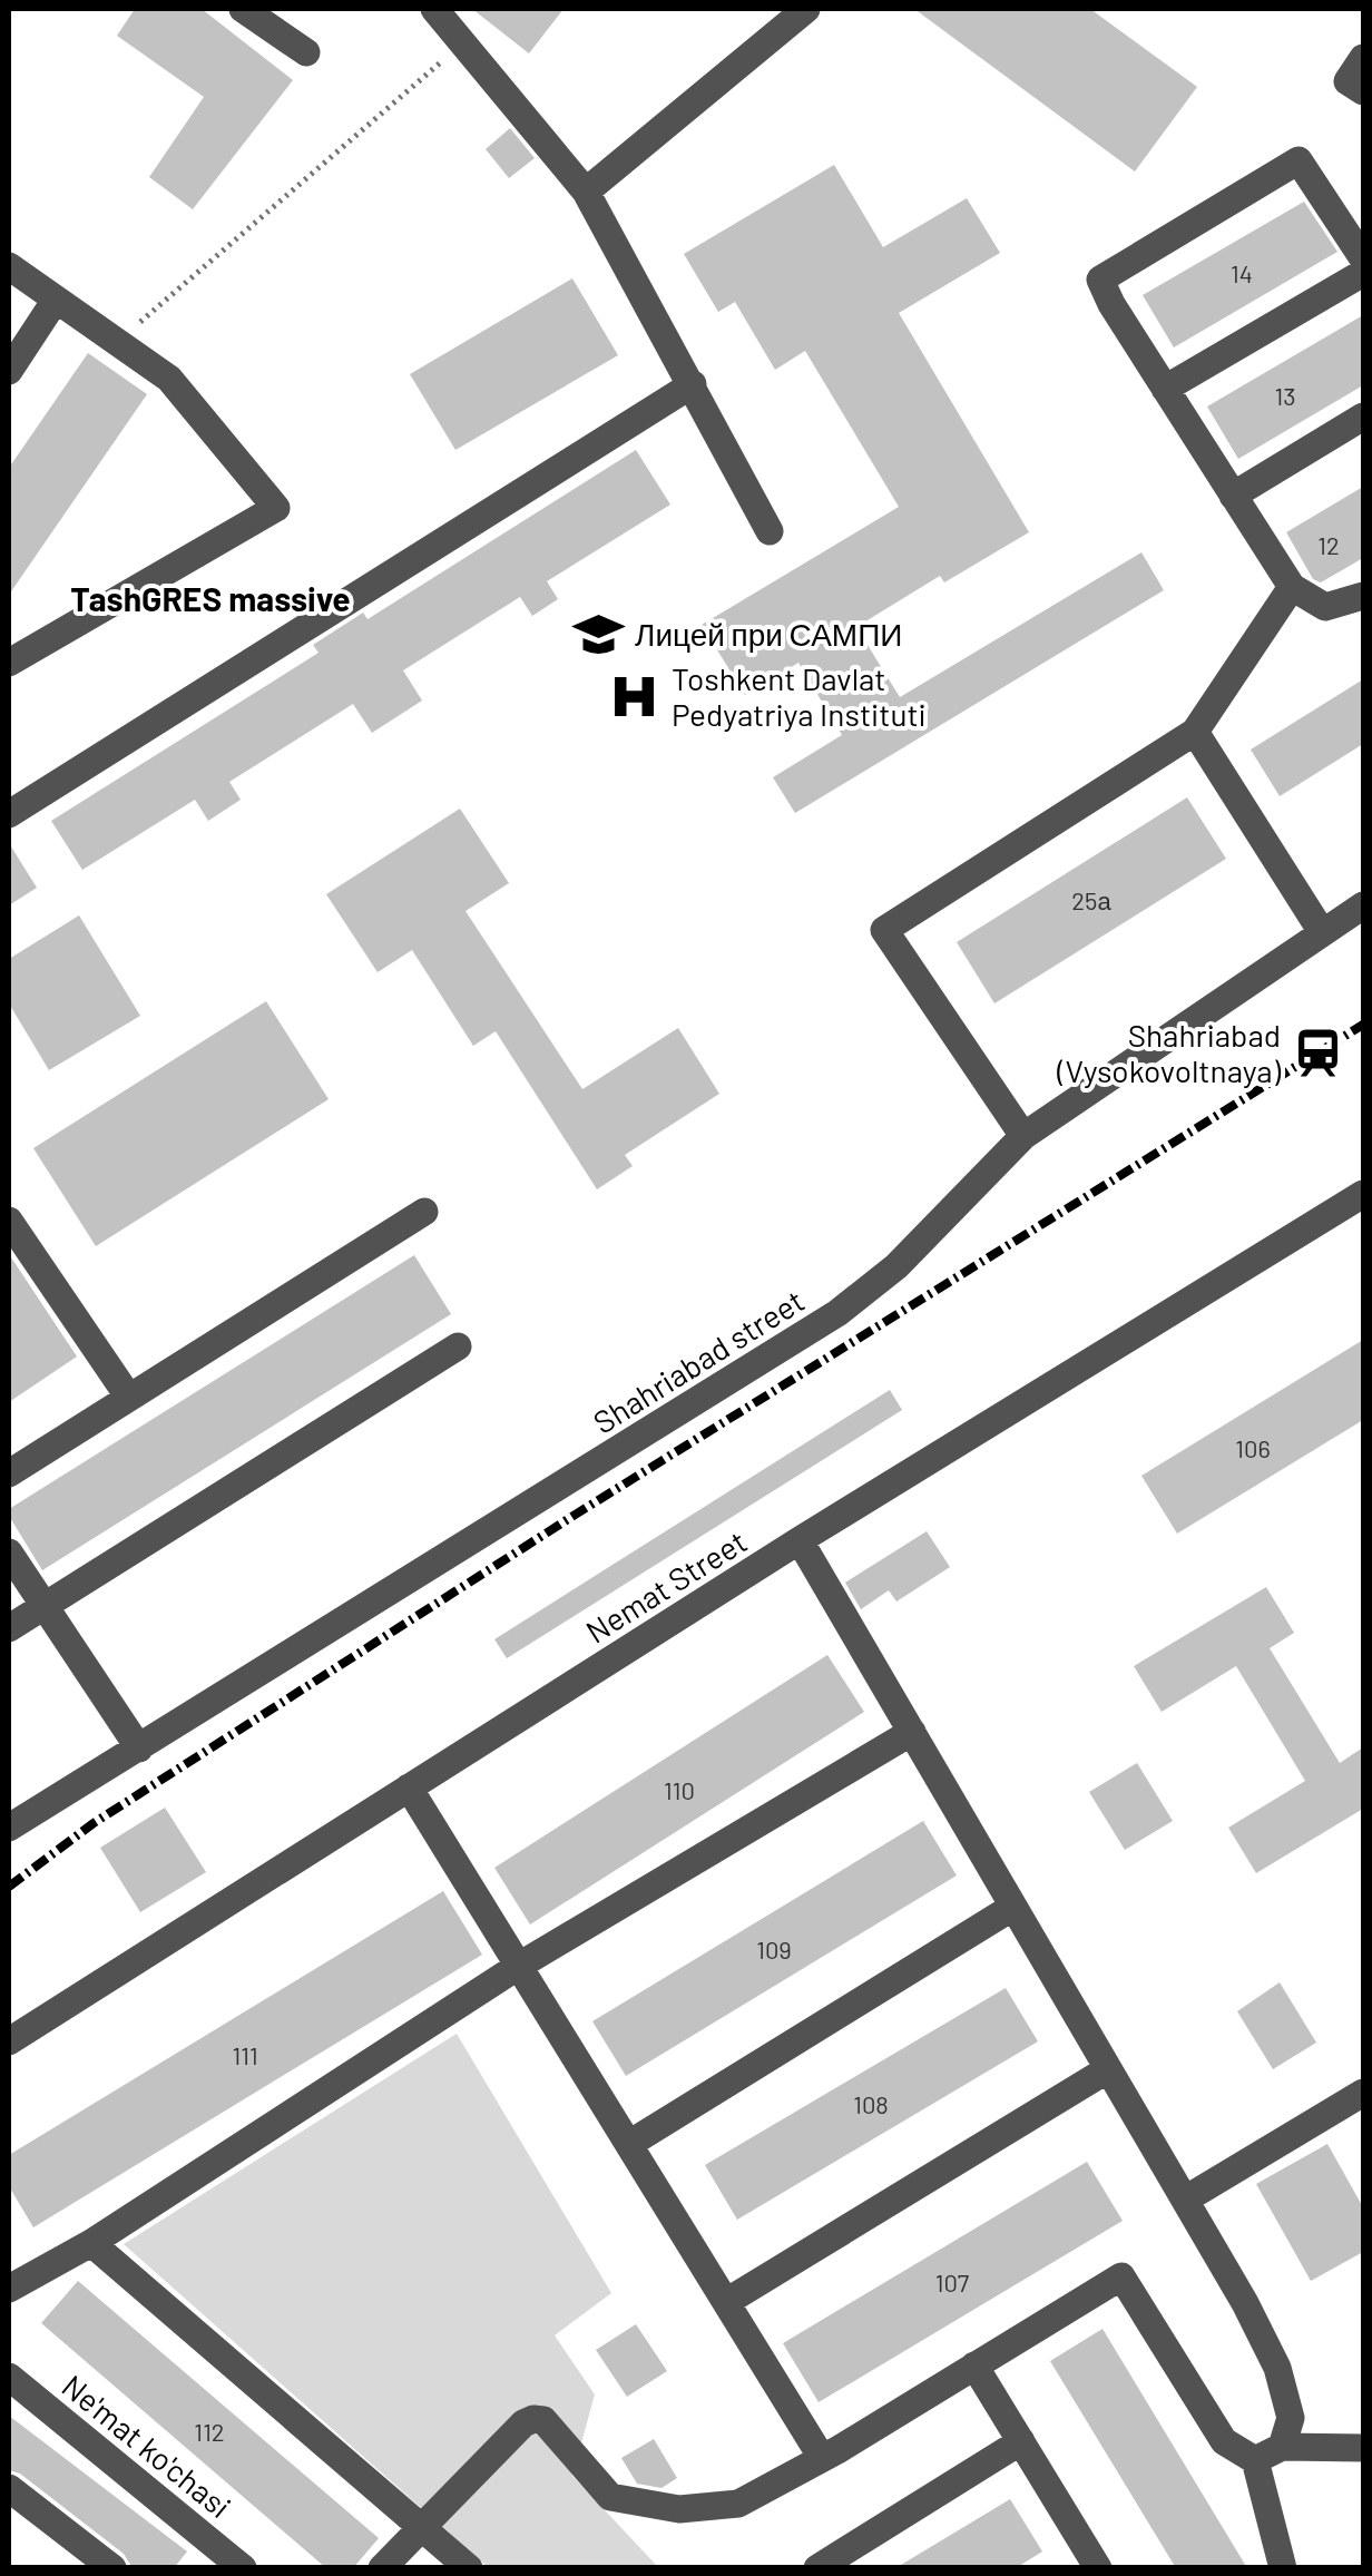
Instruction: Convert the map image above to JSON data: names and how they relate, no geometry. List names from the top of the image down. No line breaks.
{"streets":{"street":["Shahriabad street","Nemat Street","Ne'mat ko'chasi"]},"districts":["TashGRES massive"],"places":{"school or university":["Лицей при САМПИ"],"hospital":["Toshkent Davlat Pedyatriya Instituti"],"station":["Shahriabad (Vysokovoltnaya)"]},"house_numbers":["14","13","12","25а","106","110","109","111","108","107","112"]}
